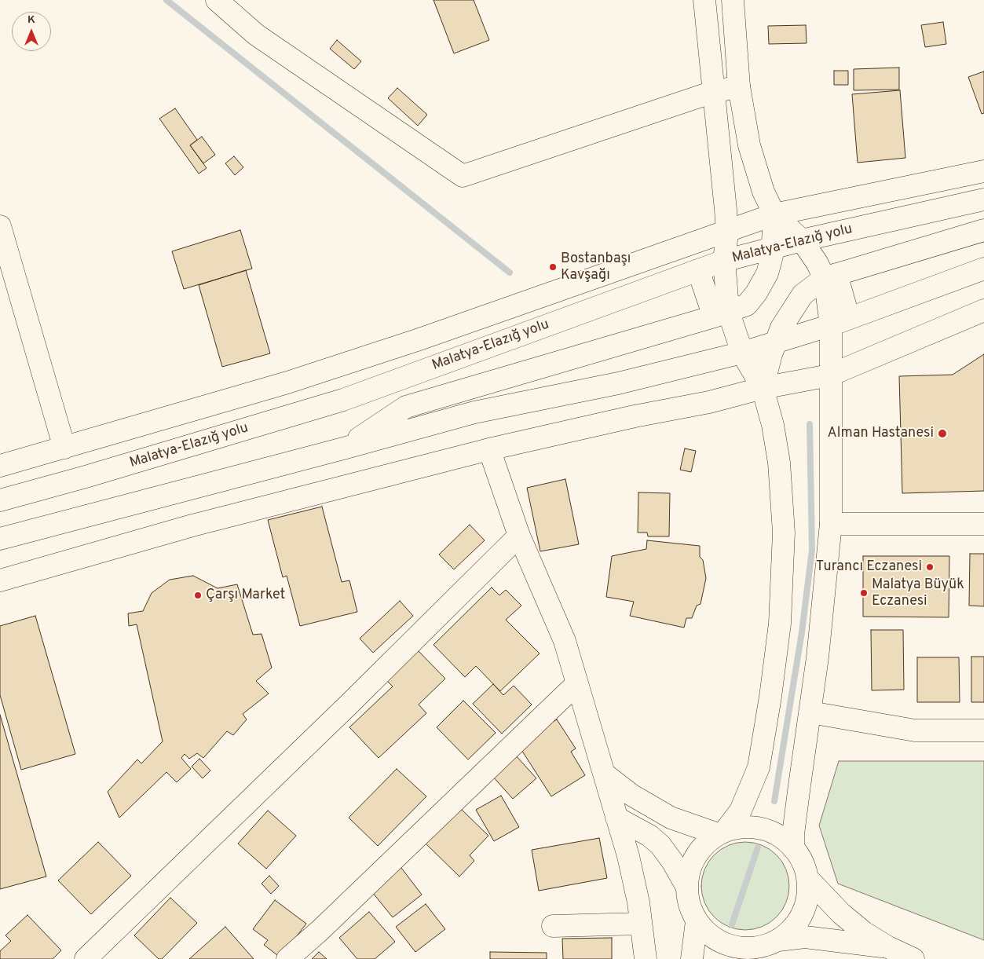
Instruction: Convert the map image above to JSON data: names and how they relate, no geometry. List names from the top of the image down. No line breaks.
{"streets":{"main road":["Malatya-Elazığ yolu"]},"places":["Bostanbaşı Kavşağı","Alman Hastanesi","Turancı Eczanesi","Malatya Büyük Eczanesi","Çarşı Market"],"north":"top"}
